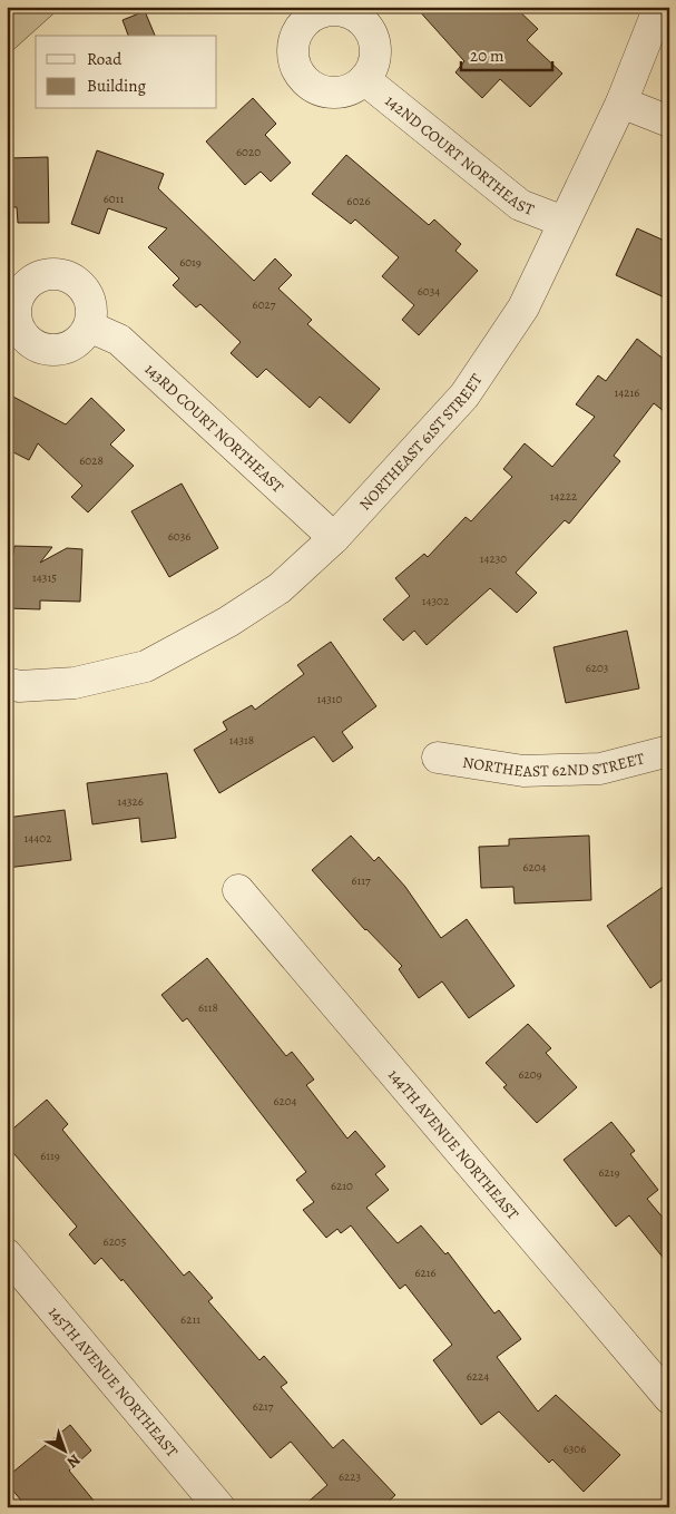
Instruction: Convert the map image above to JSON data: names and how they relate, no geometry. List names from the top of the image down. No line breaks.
{"streets":{"street":["142ND COURT NORTHEAST","143RD COURT NORTHEAST","NORTHEAST 61ST STREET","NORTHEAST 62ND STREET","144TH AVENUE NORTHEAST","145TH AVENUE NORTHEAST"]},"crossings":[["142ND COURT NORTHEAST","NORTHEAST 61ST STREET"],["143RD COURT NORTHEAST","NORTHEAST 61ST STREET"]],"house_numbers":["6020","6011","6026","6019","6034","6027","14216","6028","14222","6036","14230","14315","14302","6203","14310","14318","14326","14402","6204","6117","6118","6209","6204","6119","6219","6210","6205","6216","6211","6224","6217","6306","6223"],"legend":["Road","Building"],"scale_bar":"20 m","north":"bottom right"}
